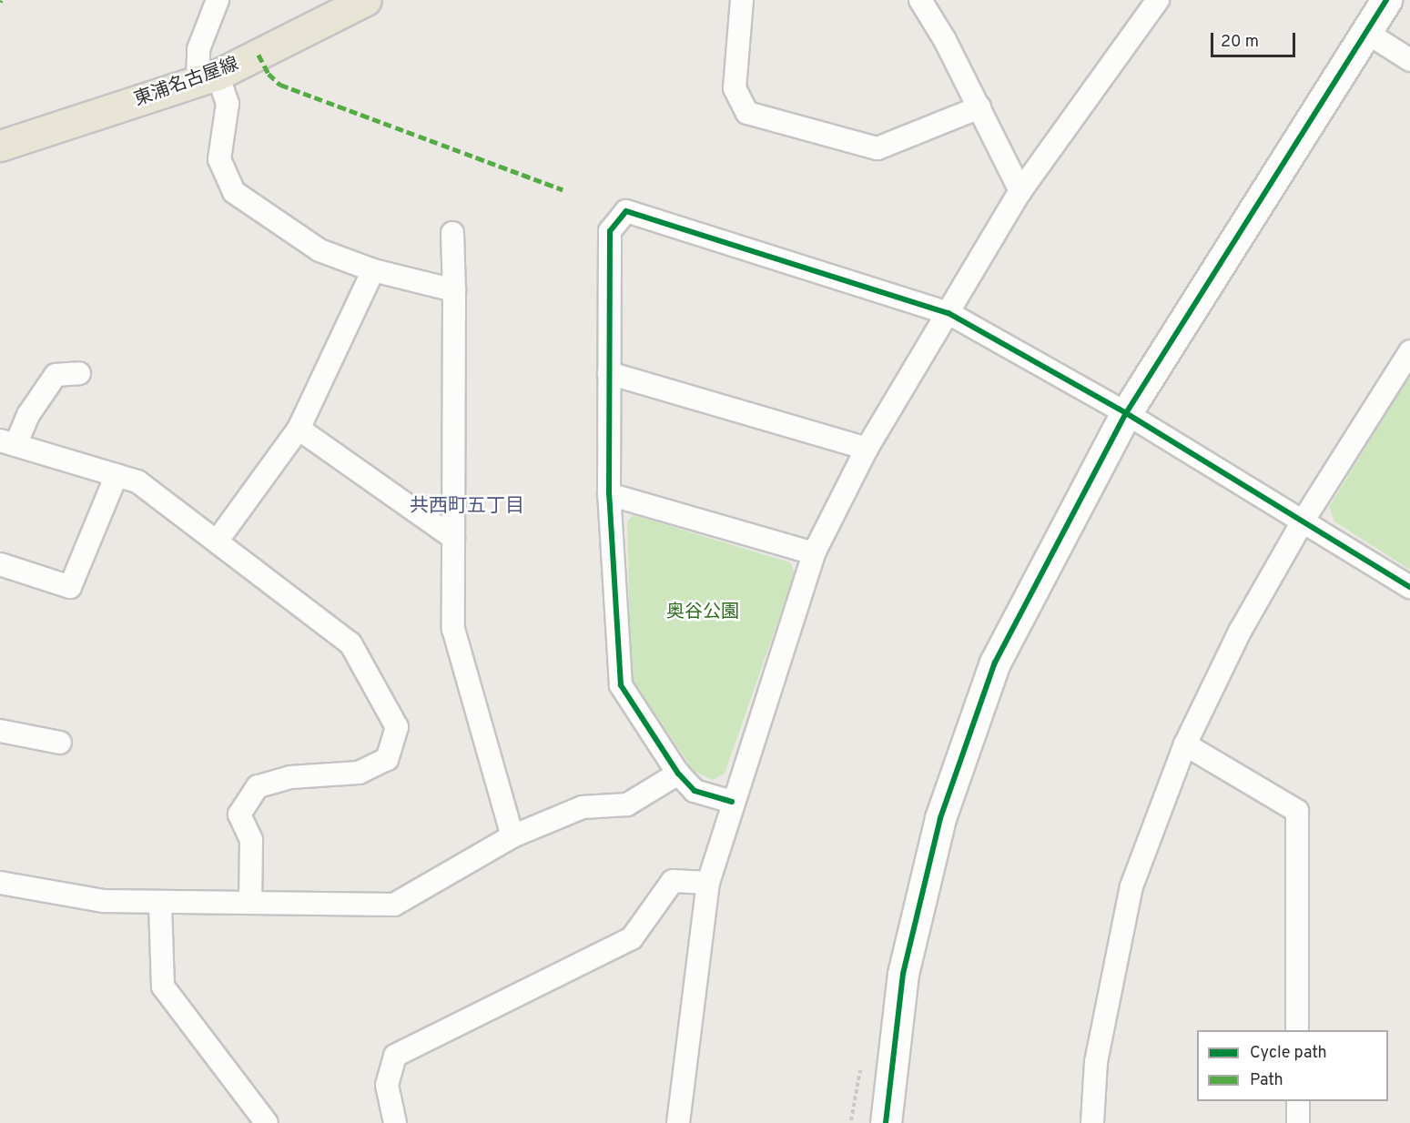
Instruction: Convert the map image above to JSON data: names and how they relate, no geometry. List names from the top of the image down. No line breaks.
{"streets":{"main road":["東浦名古屋線"]},"districts":["共西町五丁目"],"parks":["奥谷公園"],"legend":["Cycle path","Path"],"scale_bar":"20 m"}
